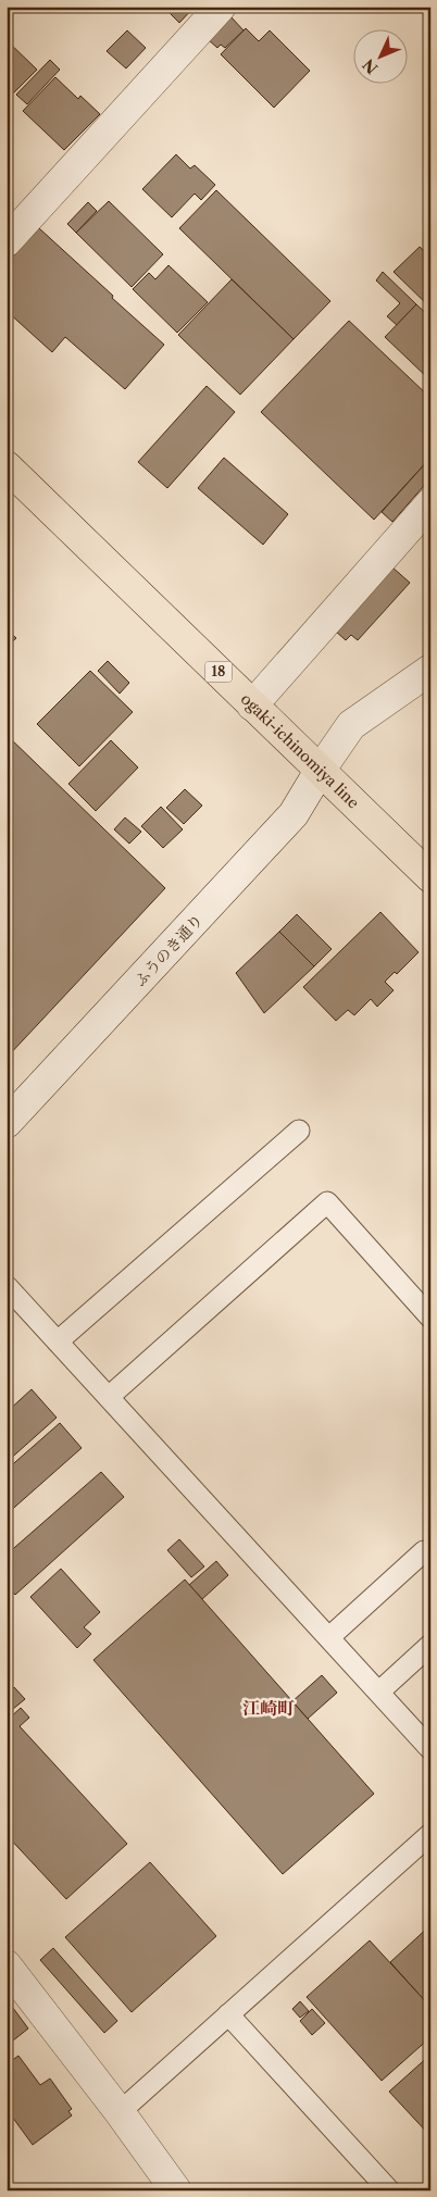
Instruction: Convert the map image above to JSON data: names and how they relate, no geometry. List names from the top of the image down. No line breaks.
{"streets":{"main road":["18","ogaki-ichinomiya line"],"street":["ふうのき通り"]},"crossings":[["ogaki-ichinomiya line","ふうのき通り"]],"districts":["江崎町"],"north":"bottom left"}
